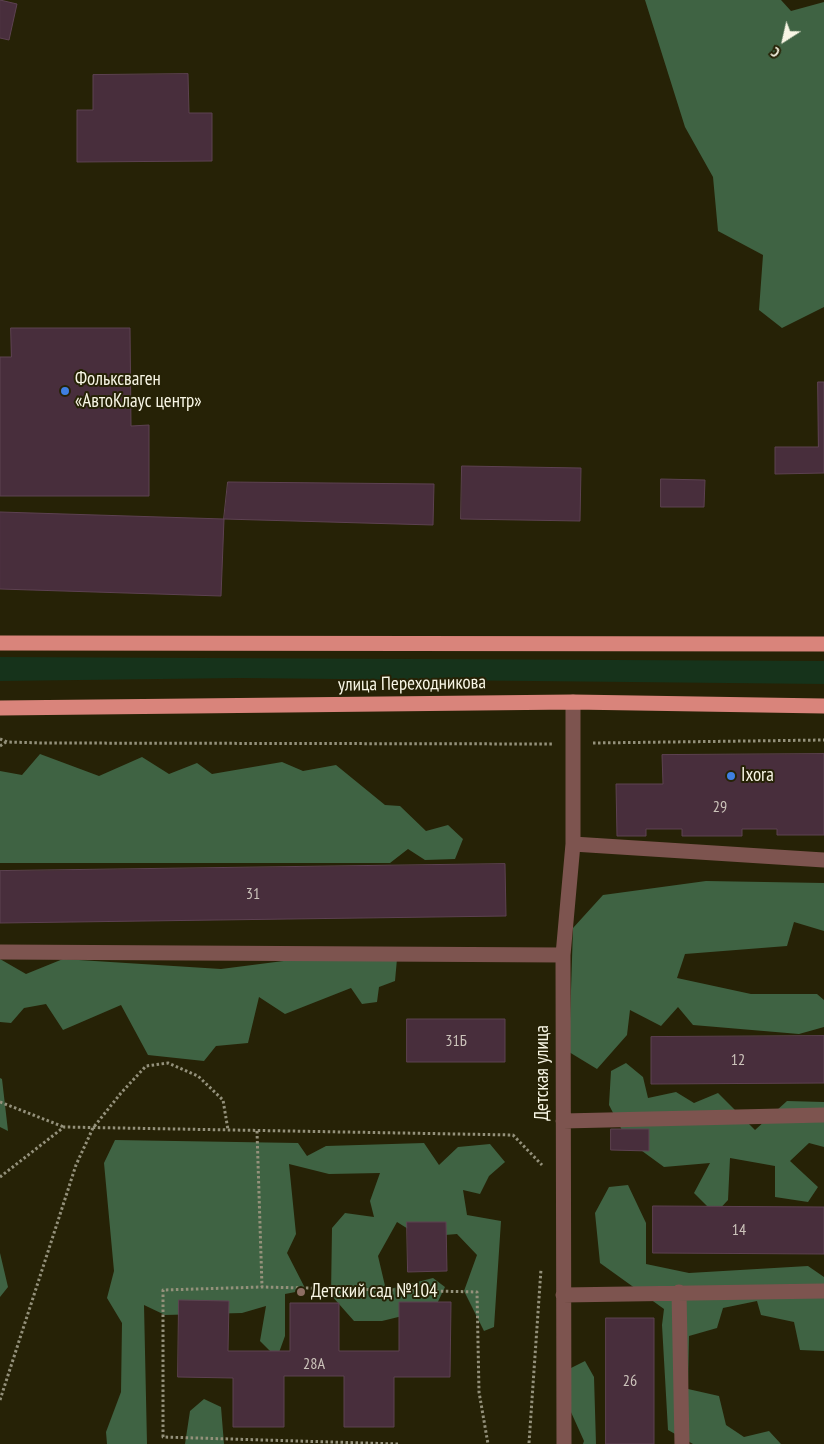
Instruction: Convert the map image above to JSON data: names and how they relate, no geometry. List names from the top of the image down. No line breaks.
{"streets":{"main road":["улица Переходникова"],"street":["Детская улица"]},"crossings":[["улица Переходникова","Детская улица"]],"places":["Фольксваген «АвтоКлаус центр»","Ixora","Детский сад №104"],"house_numbers":["29","31","31Б","12","14","28А","26"],"north":"bottom left"}
